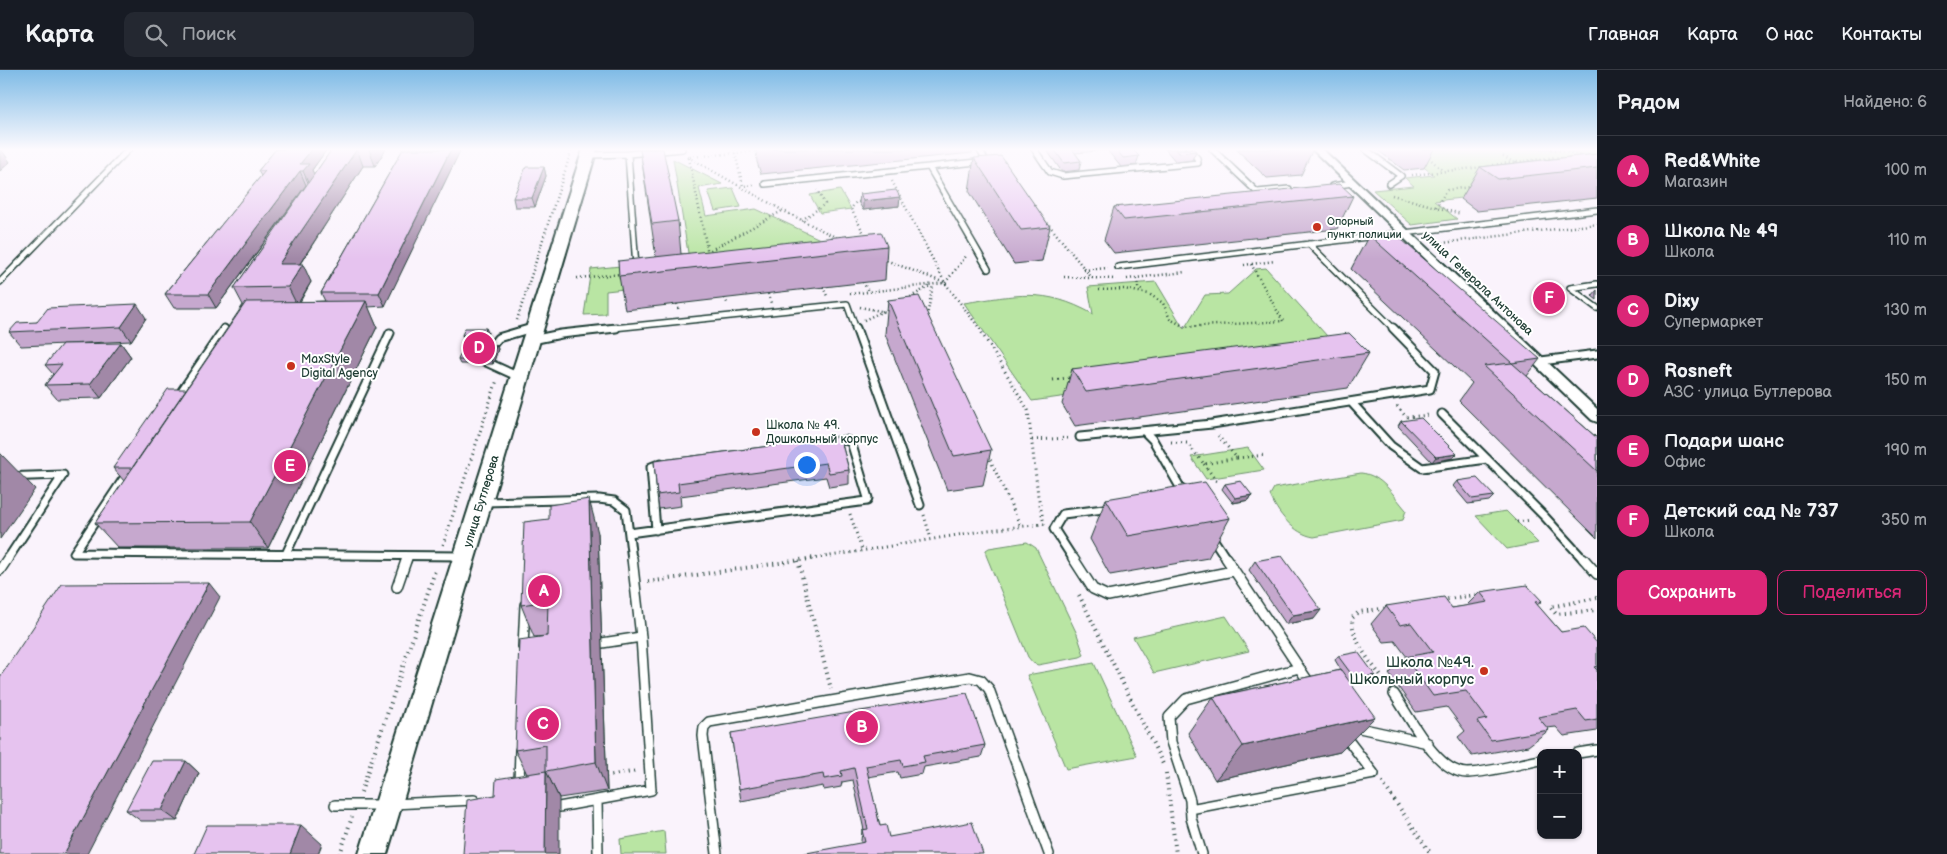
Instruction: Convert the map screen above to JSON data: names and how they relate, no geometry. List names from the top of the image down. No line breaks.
{"streets":{"street":["улица Генерала Антонова","улица Бутлерова"]},"places":["Опорный пункт полиции","MaxStyle Digital Agency","Школа № 49. Дошкольный корпус","Школа №49. Школьный корпус"],"page":{"header":"Карта","search":"Поиск","nav":["Главная","Карта","О нас","Контакты"],"heading":["Рядом","Найдено: 6"],"list":[{"mark":"A","name":"Red&White","note":"Магазин","value":"100 m"},{"mark":"B","name":"Школа № 49","note":"Школа","value":"110 m"},{"mark":"C","name":"Dixy","note":"Супермаркет","value":"130 m"},{"mark":"D","name":"Rosneft","note":"АЗС · улица Бутлерова","value":"150 m"},{"mark":"E","name":"Подари шанс","note":"Офис","value":"190 m"},{"mark":"F","name":"Детский сад № 737","note":"Школа","value":"350 m"}],"pins":["F","D","E","A","C","B"],"buttons":["Сохранить","Поделиться"],"map_buttons":["+","−"]}}
